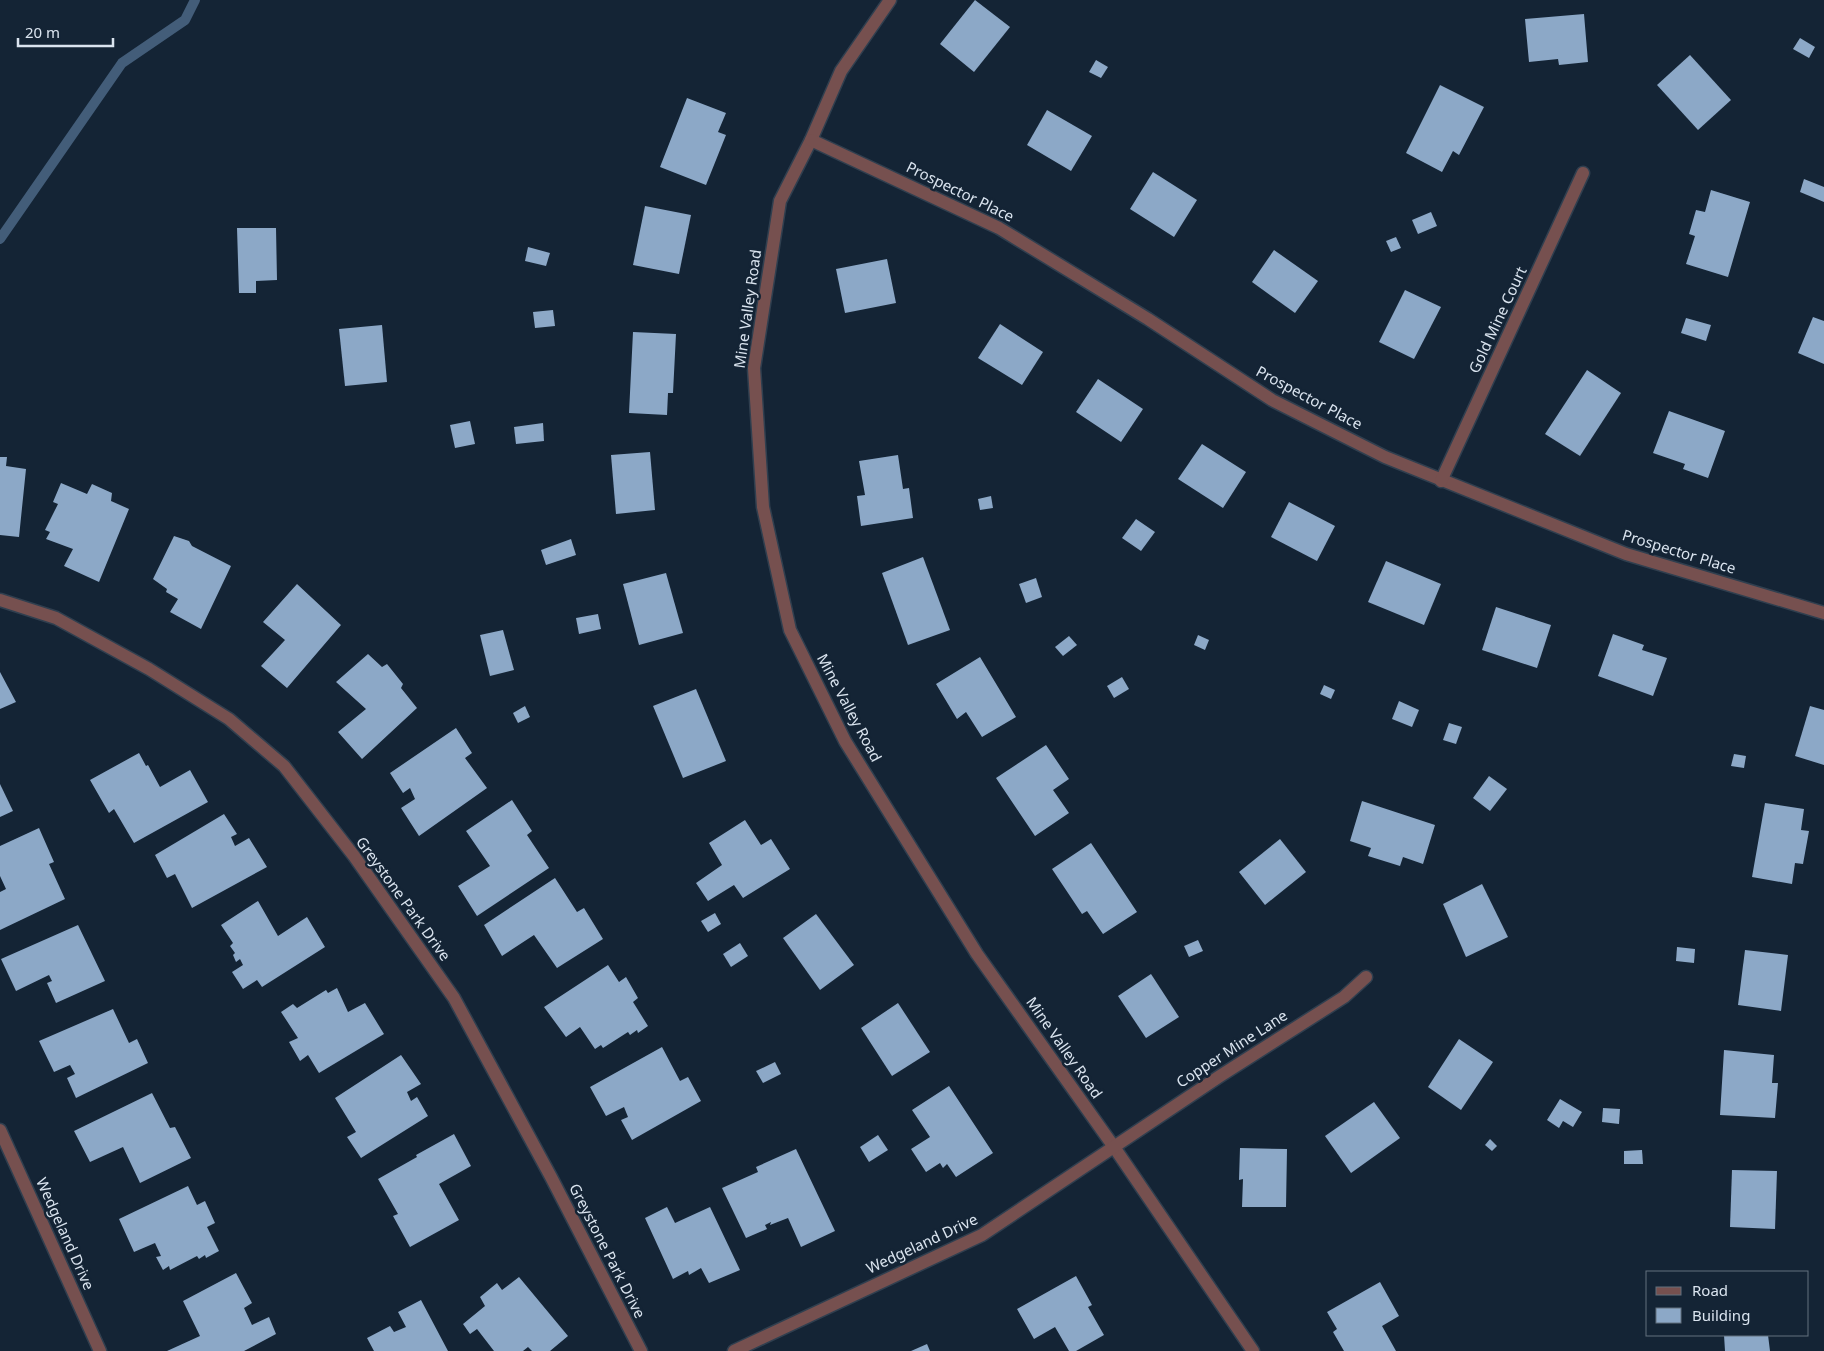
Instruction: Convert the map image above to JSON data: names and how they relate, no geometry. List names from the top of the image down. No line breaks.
{"streets":{"street":["Prospector Place","Mine Valley Road","Gold Mine Court","Greystone Park Drive","Copper Mine Lane","Wedgeland Drive"]},"crossings":[["Prospector Place","Mine Valley Road"],["Prospector Place","Gold Mine Court"],["Mine Valley Road","Copper Mine Lane"],["Mine Valley Road","Wedgeland Drive"],["Copper Mine Lane","Wedgeland Drive"]],"legend":["Road","Building"],"scale_bar":"20 m"}
